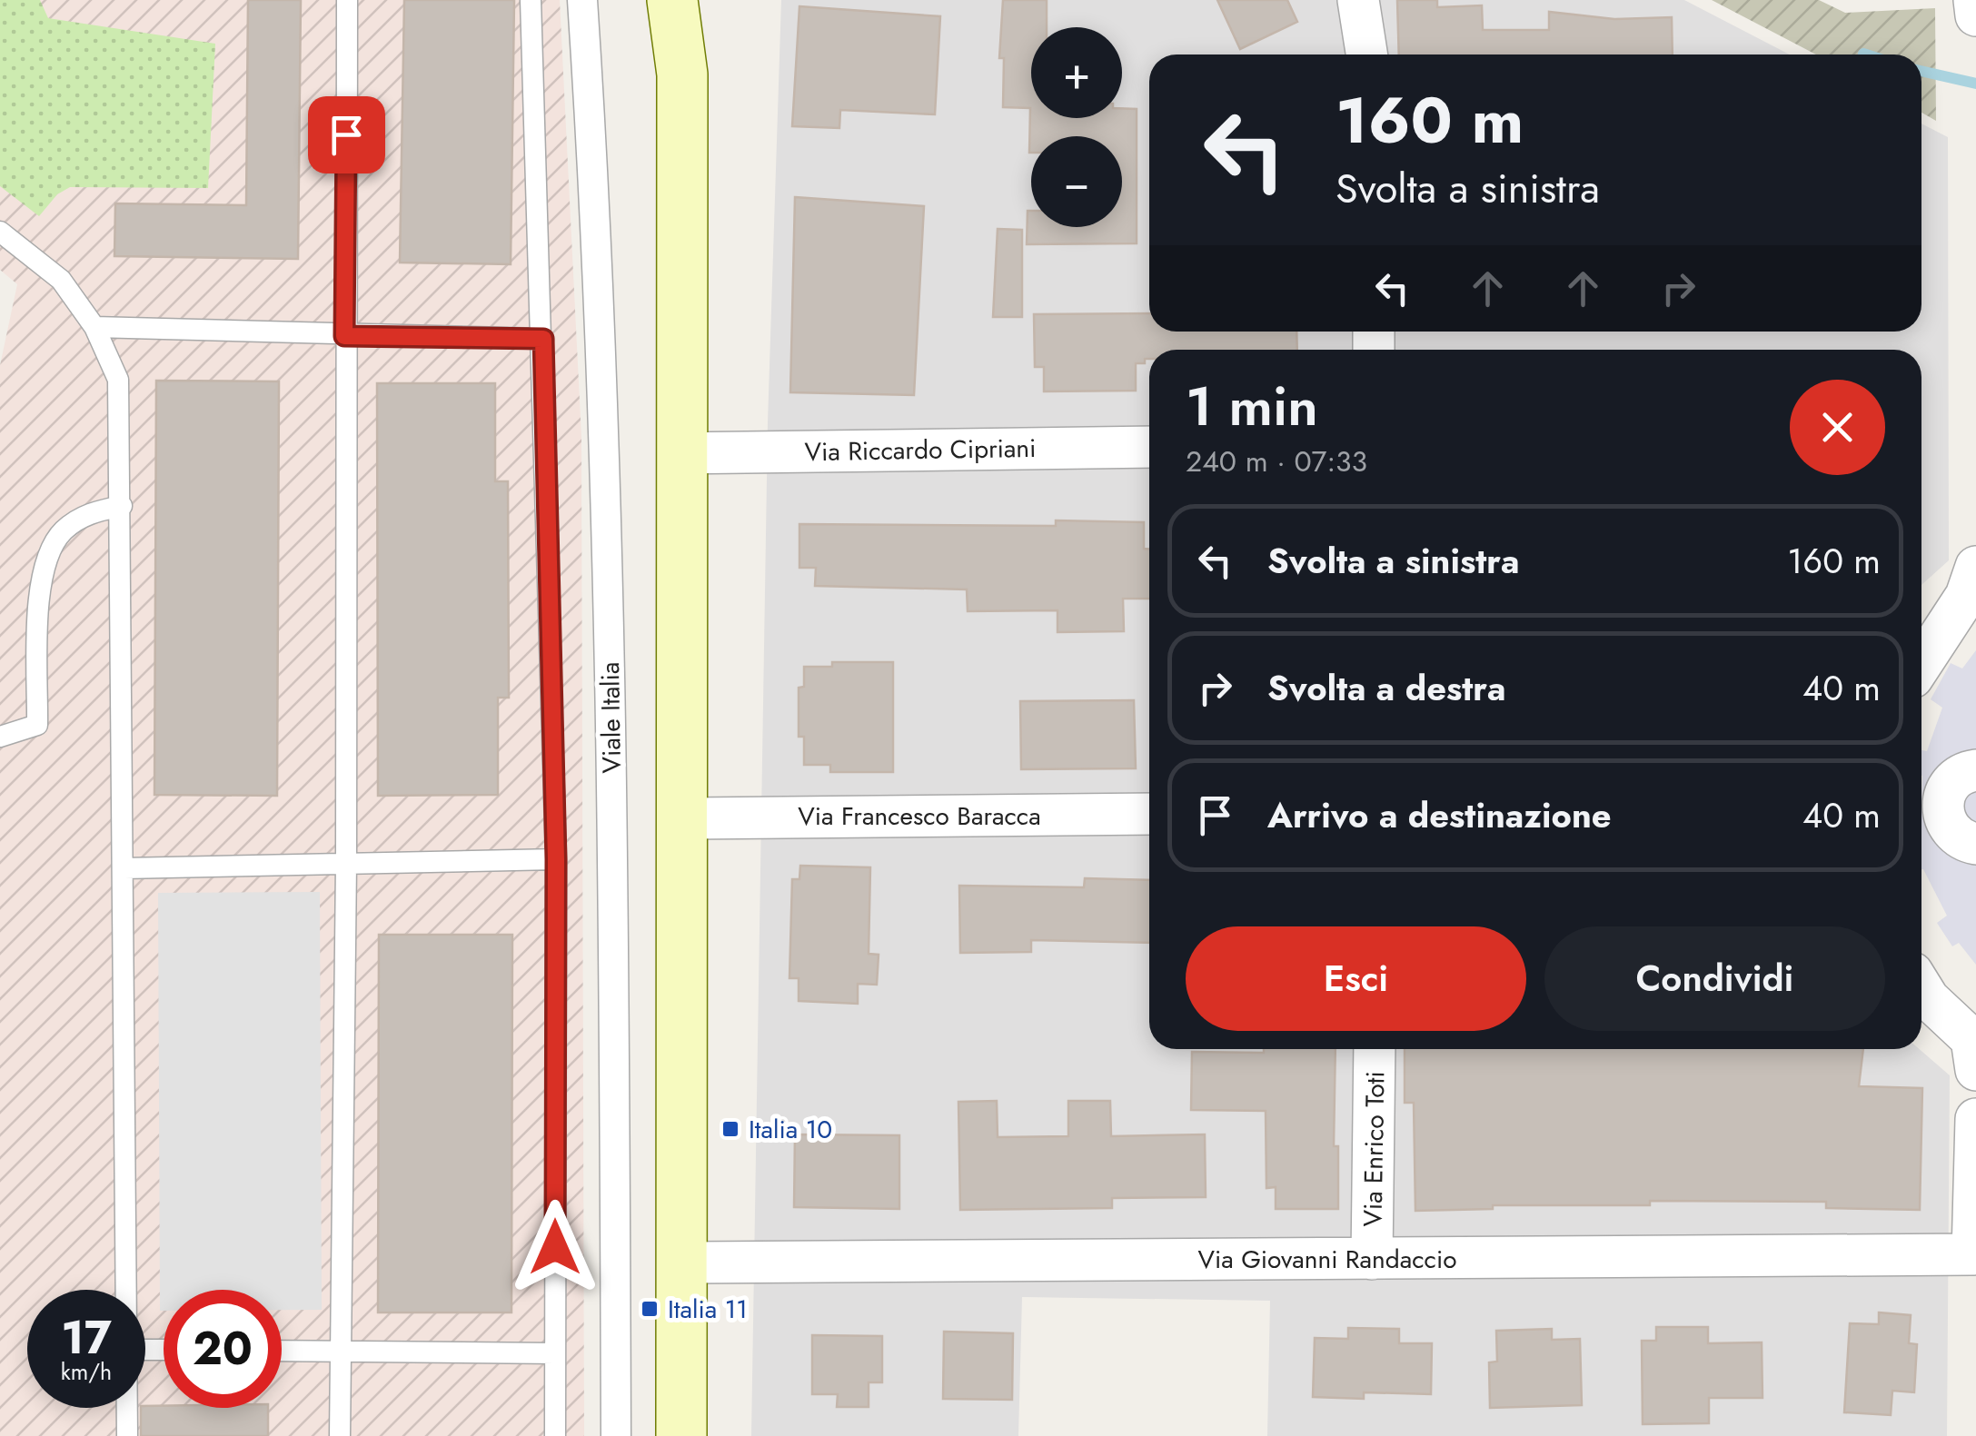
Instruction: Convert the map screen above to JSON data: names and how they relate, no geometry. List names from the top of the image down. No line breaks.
{"streets":{"street":["Via Riccardo Cipriani","Viale Italia","Via Francesco Baracca","Via Enrico Toti","Via Giovanni Randaccio"]},"crossings":[["Via Enrico Toti","Via Giovanni Randaccio"]],"places":{"transit":["Italia 10","Italia 11"]},"page":{"map_buttons":["+","−"],"turn":["160 m","Svolta a sinistra"],"heading":["1 min","240 m · 07:33"],"list":[{"name":"Svolta a sinistra","value":"160 m"},{"name":"Svolta a destra","value":"40 m"},{"name":"Arrivo a destinazione","value":"40 m"}],"buttons":["Esci","Condividi"],"speed":"17 km/h","limit":"20"}}
